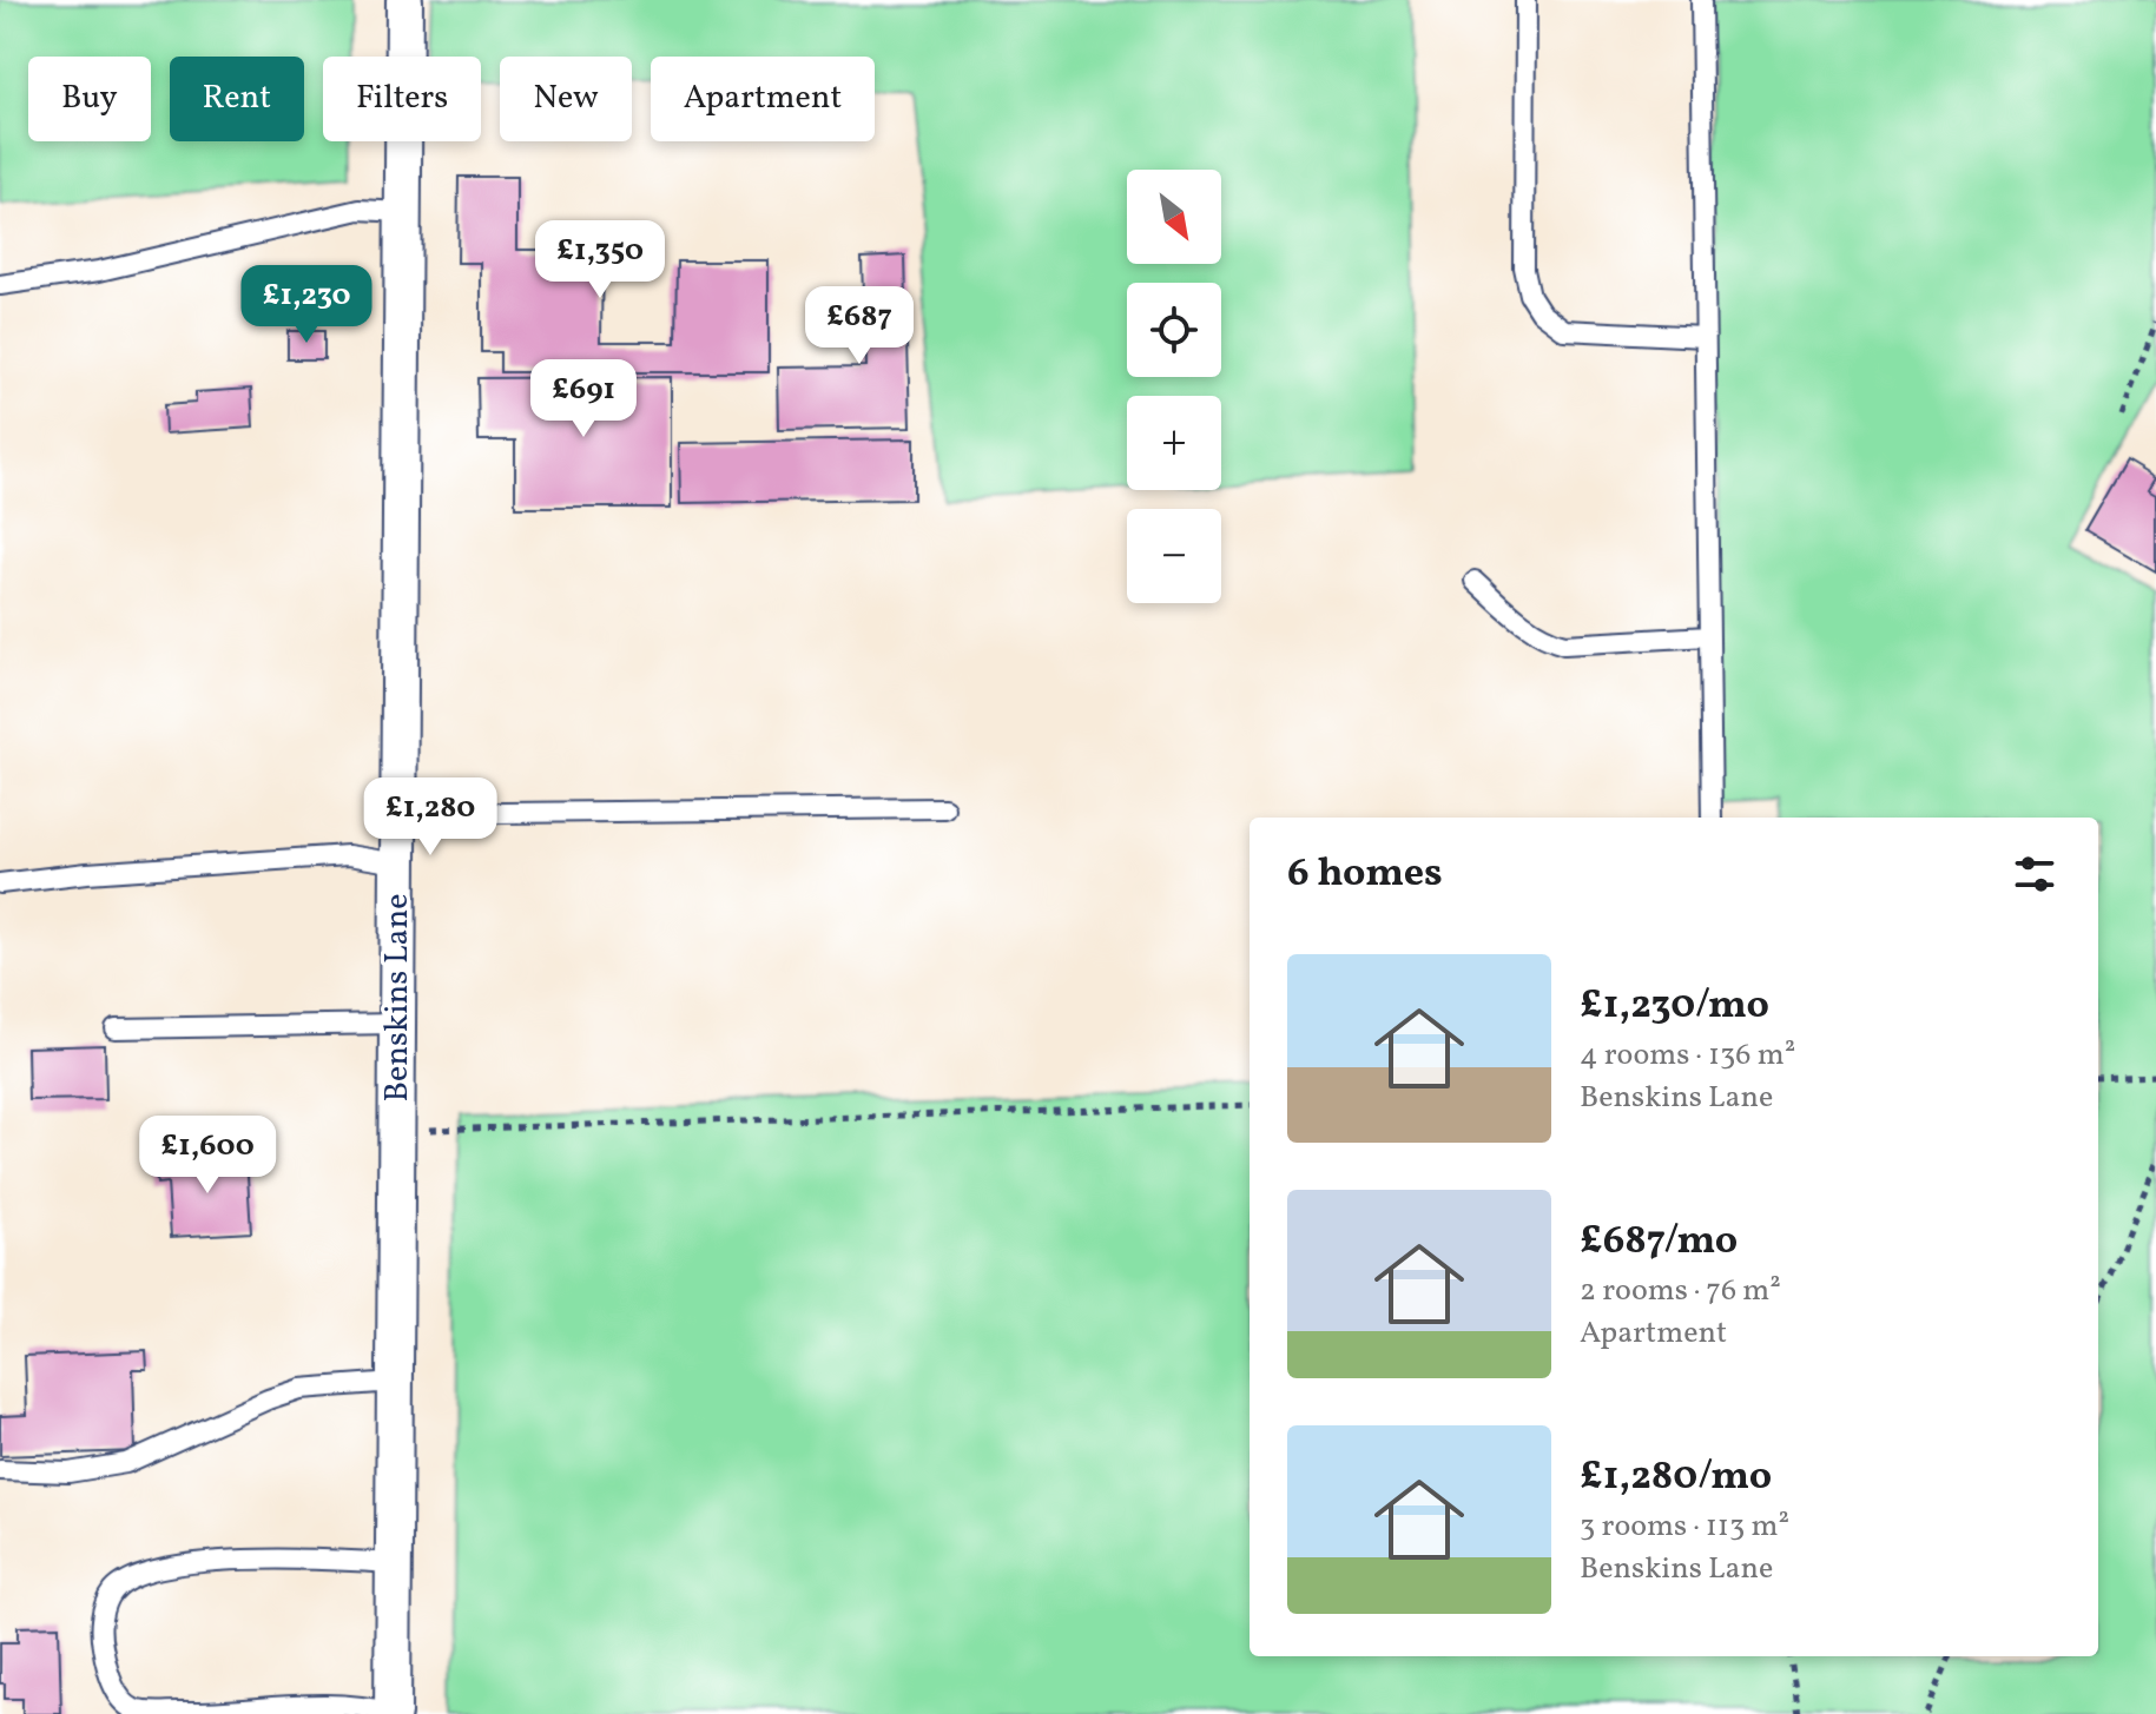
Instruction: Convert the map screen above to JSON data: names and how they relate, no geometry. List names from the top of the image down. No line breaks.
{"streets":{"street":["Benskins Lane"]},"north":"bottom right","page":{"chip":["Buy","Rent","Filters","New","Apartment"],"map_buttons":["+","−"],"price":["£1,350","£1,230","£687","£691","£1,280","£1,600"],"heading":"6 homes","list":[{"name":"£1,230/mo","note":"4 rooms · 136 m² · Benskins Lane"},{"name":"£687/mo","note":"2 rooms · 76 m² · Apartment"},{"name":"£1,280/mo","note":"3 rooms · 113 m² · Benskins Lane"}]}}
